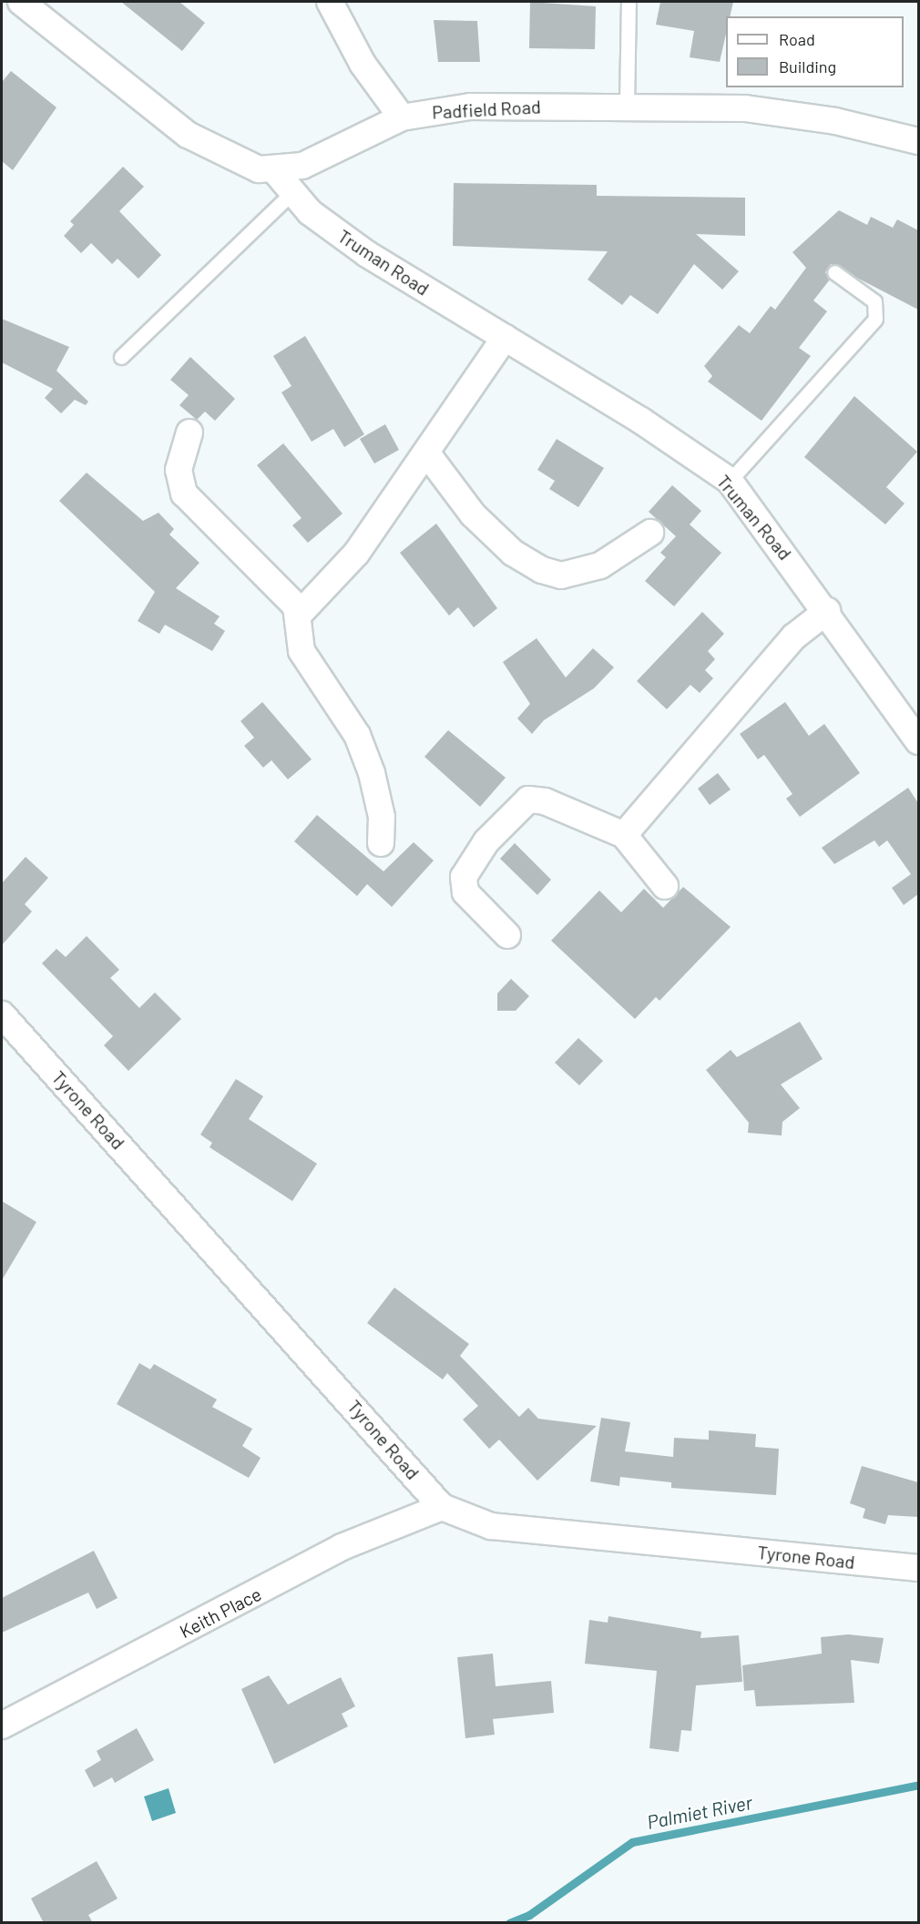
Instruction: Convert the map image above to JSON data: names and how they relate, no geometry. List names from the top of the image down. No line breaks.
{"streets":{"street":["Padfield Road","Truman Road","Tyrone Road","Keith Place"]},"crossings":[["Padfield Road","Truman Road"],["Tyrone Road","Keith Place"]],"water":["Palmiet River"],"legend":["Road","Building"]}
